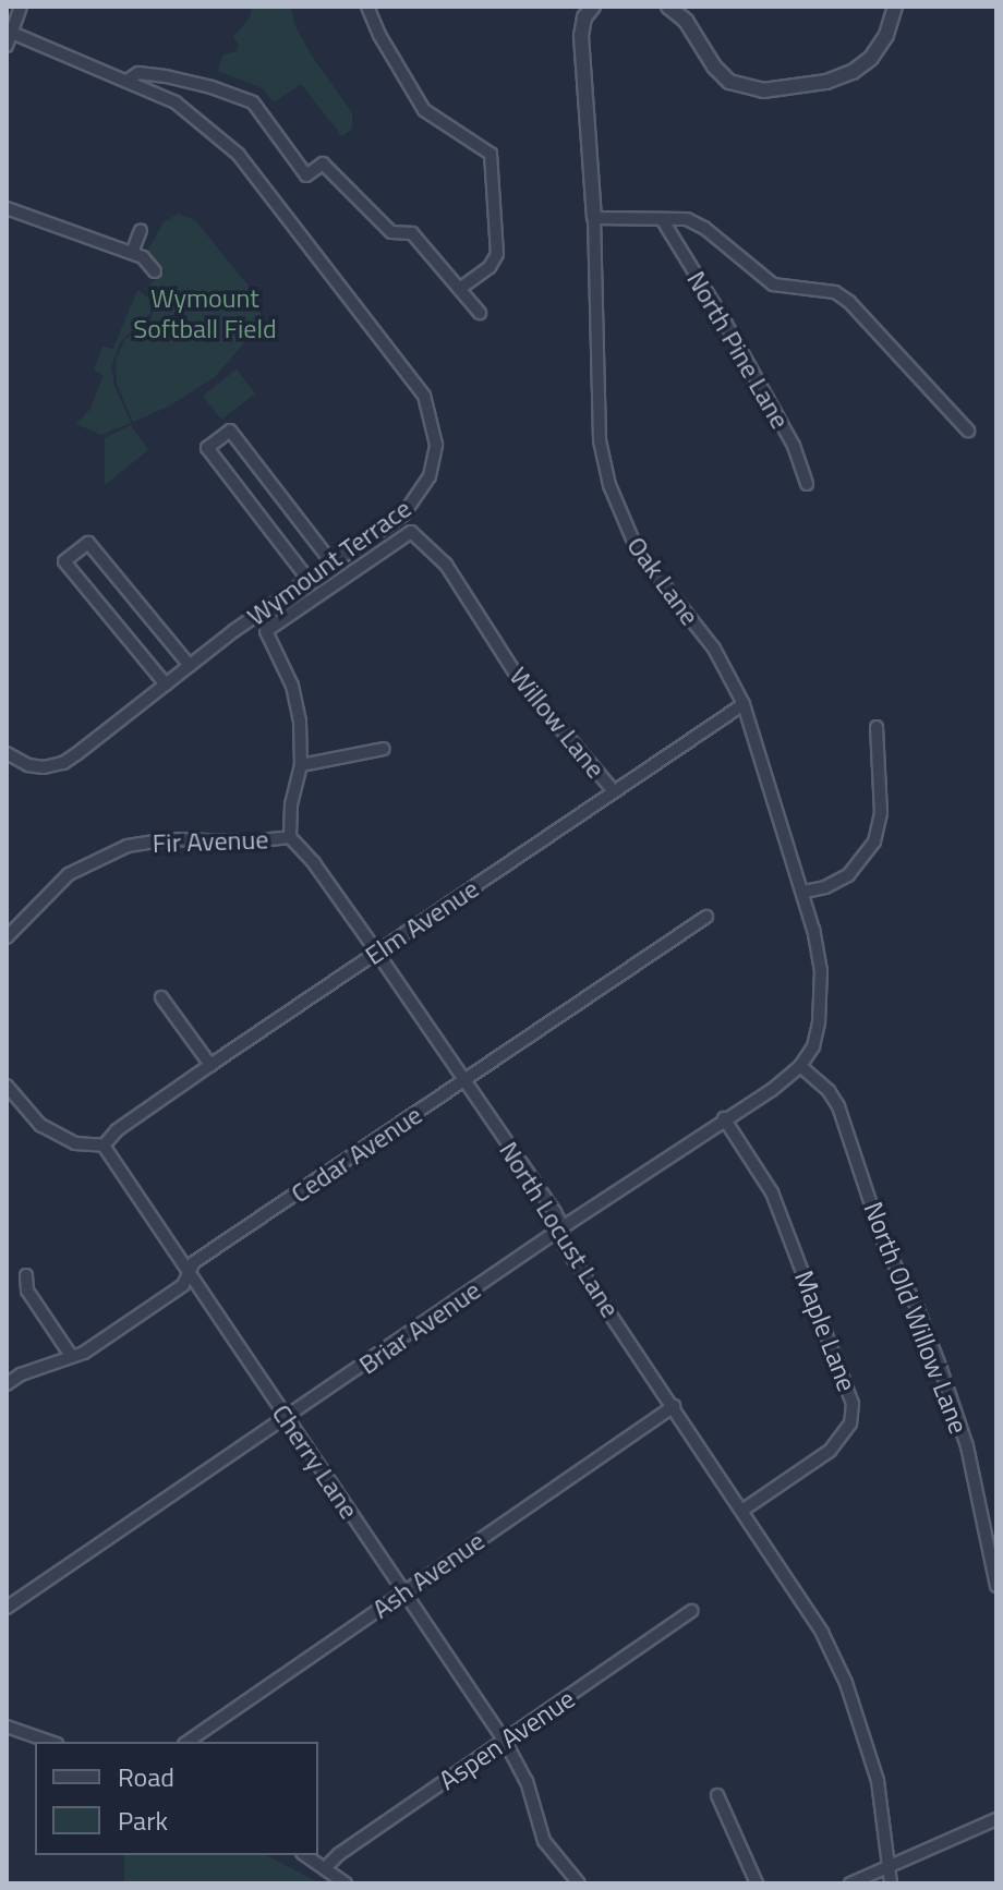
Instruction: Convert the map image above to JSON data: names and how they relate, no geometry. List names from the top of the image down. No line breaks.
{"streets":{"street":["North Pine Lane","Wymount Terrace","Oak Lane","Willow Lane","Fir Avenue","Elm Avenue","Cedar Avenue","North Locust Lane","North Old Willow Lane","Briar Avenue","Maple Lane","Cherry Lane","Ash Avenue","Aspen Avenue"]},"crossings":[["Oak Lane","Elm Avenue"],["Oak Lane","Briar Avenue"],["Willow Lane","Elm Avenue"],["Fir Avenue","North Locust Lane"],["Elm Avenue","North Locust Lane"],["Elm Avenue","Cherry Lane"],["Cedar Avenue","North Locust Lane"],["Cedar Avenue","Cherry Lane"],["North Locust Lane","Briar Avenue"],["North Locust Lane","Maple Lane"],["North Locust Lane","Ash Avenue"],["North Old Willow Lane","Briar Avenue"],["Briar Avenue","Maple Lane"],["Briar Avenue","Cherry Lane"],["Cherry Lane","Ash Avenue"],["Cherry Lane","Aspen Avenue"]],"parks":["Wymount Softball Field"],"legend":["Road","Park"]}
